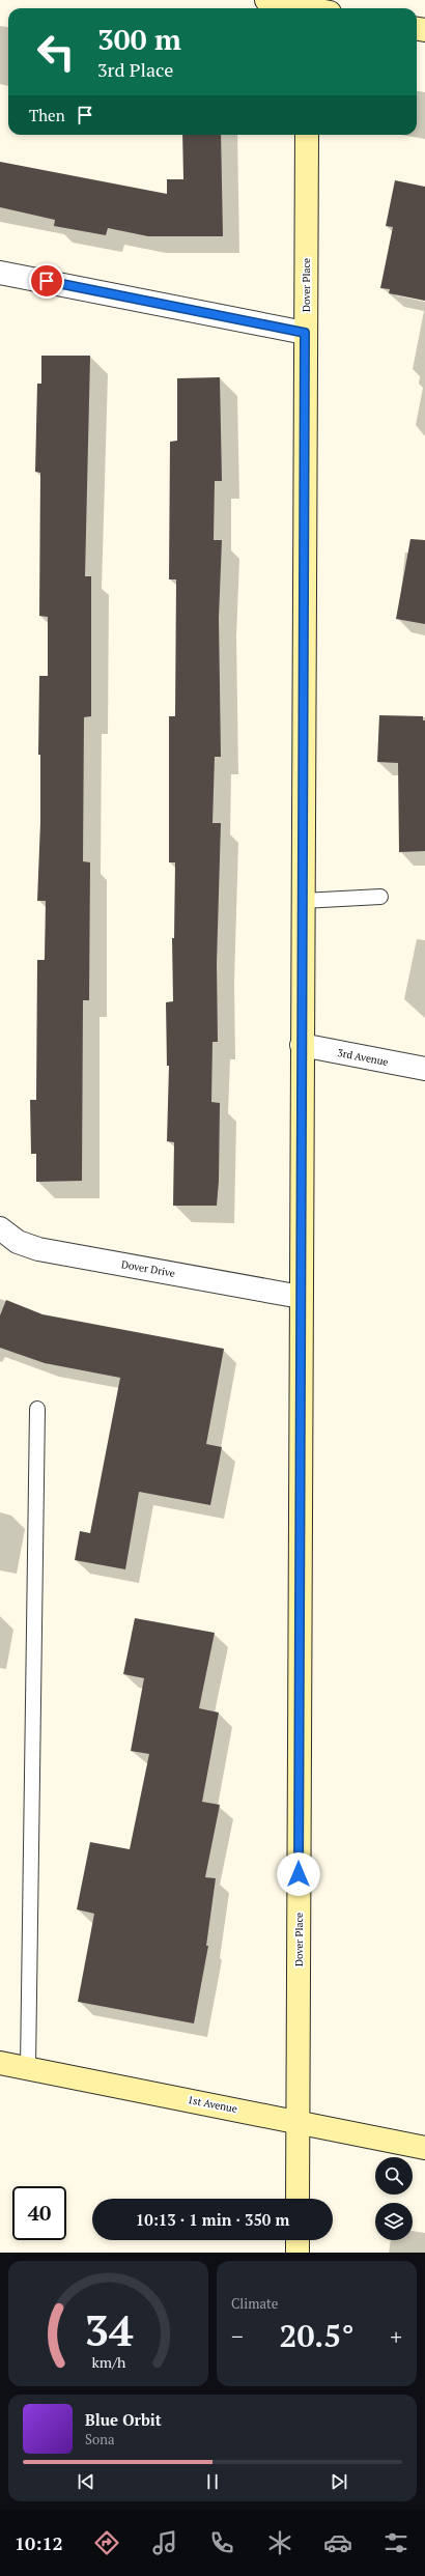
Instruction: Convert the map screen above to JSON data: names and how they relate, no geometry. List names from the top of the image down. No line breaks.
{"streets":{"street":["Dover Place","3rd Avenue","Dover Drive","1st Avenue"]},"crossings":[["Dover Place","3rd Avenue"],["Dover Place","Dover Drive"],["Dover Place","1st Avenue"]],"page":{"turn":["300 m","3rd Place"],"then":"Then","limit":"40","trip":"10:13 · 1 min · 350 m","tile":"Climate","heat":["−","20.5°","+"],"song":["Blue Orbit","Sona"],"tabs":"10:12","gauge":["34","km/h"]}}
